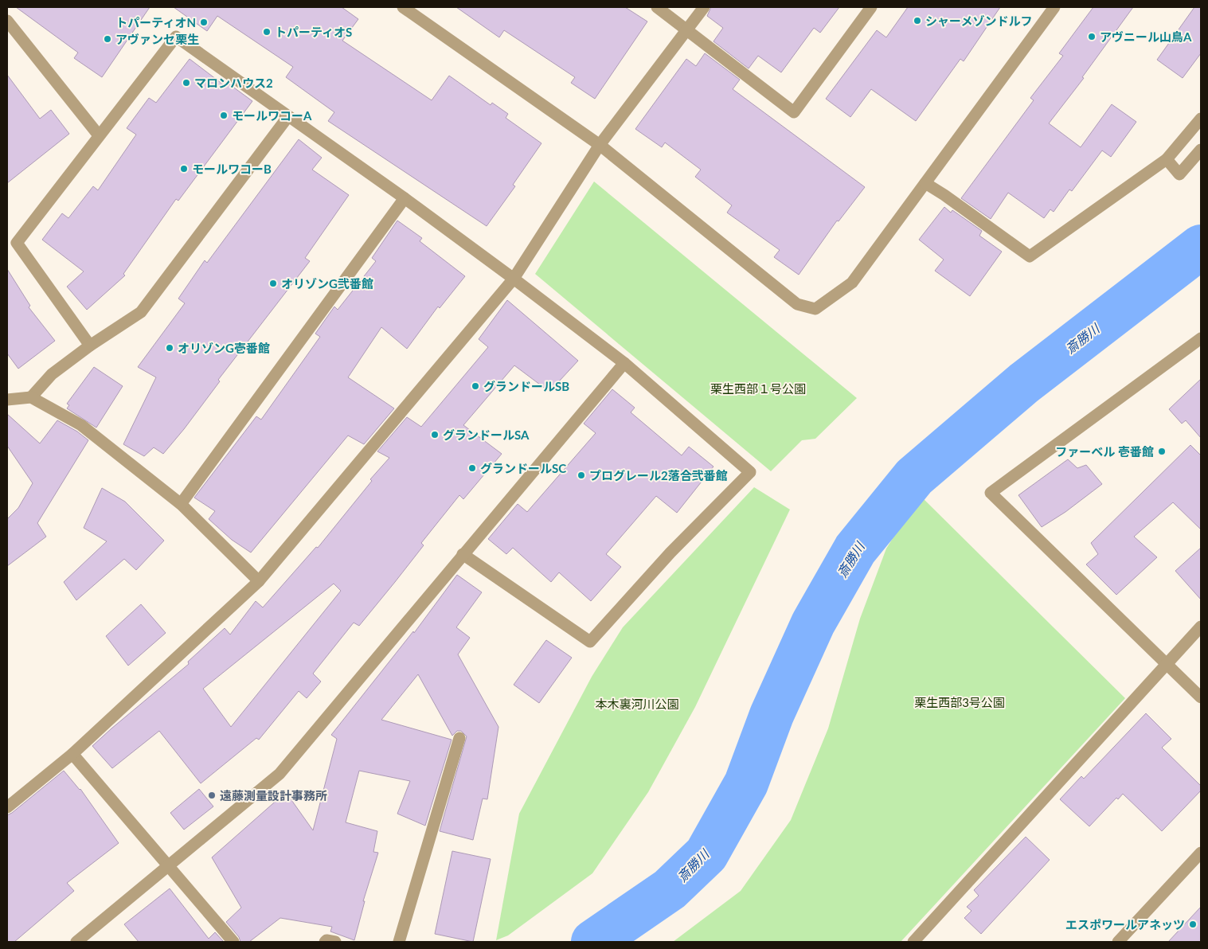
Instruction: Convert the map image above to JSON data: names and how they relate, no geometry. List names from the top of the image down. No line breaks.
{"water":["斎勝川"],"parks":["栗生西部１号公園","栗生西部3号公園","本木裏河川公園"],"places":["シャーメゾンドルフ","トパーティオN","トパーティオS","アヴニール山鳥A","アヴァンセ栗生","マロンハウス2","モールワコーA","モールワコーB","オリゾンG弐番館","オリゾンG壱番館","グランドールSB","グランドールSA","ファーベル 壱番館","グランドールSC","プログレール2落合弐番館","遠藤測量設計事務所","エスポワールアネッツ"]}
